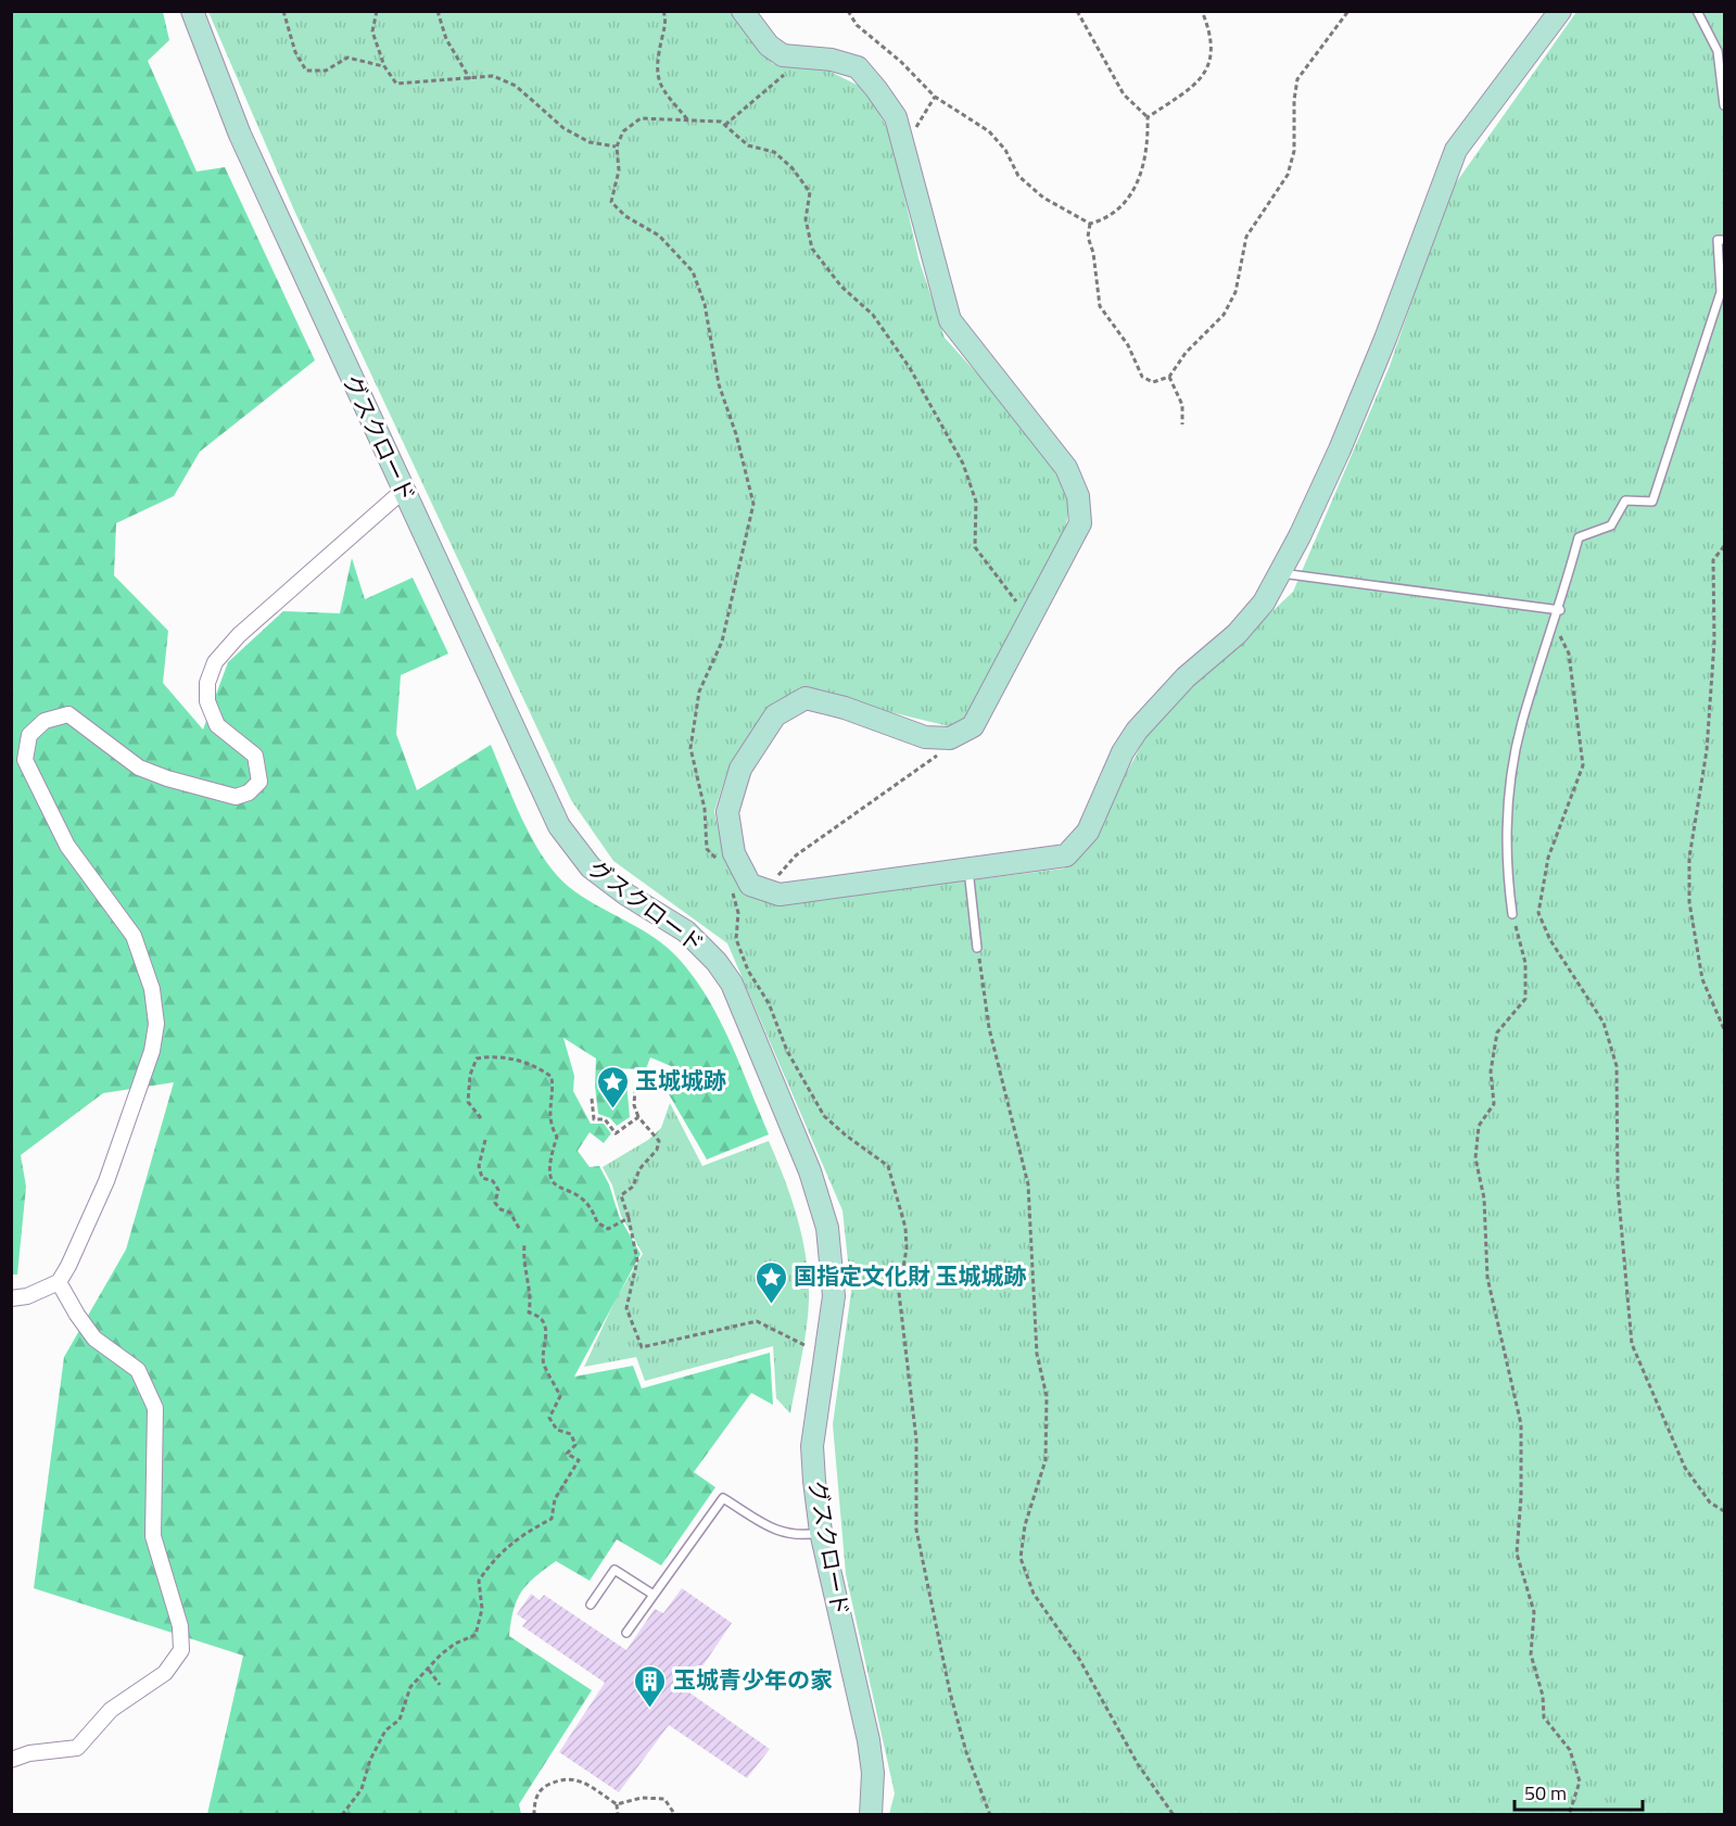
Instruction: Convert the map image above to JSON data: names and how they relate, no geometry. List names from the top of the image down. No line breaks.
{"streets":{"street":["グスクロード"]},"places":{"place":["玉城城跡","国指定文化財 玉城城跡"],"building":["玉城青少年の家"]},"scale_bar":"50 m"}
